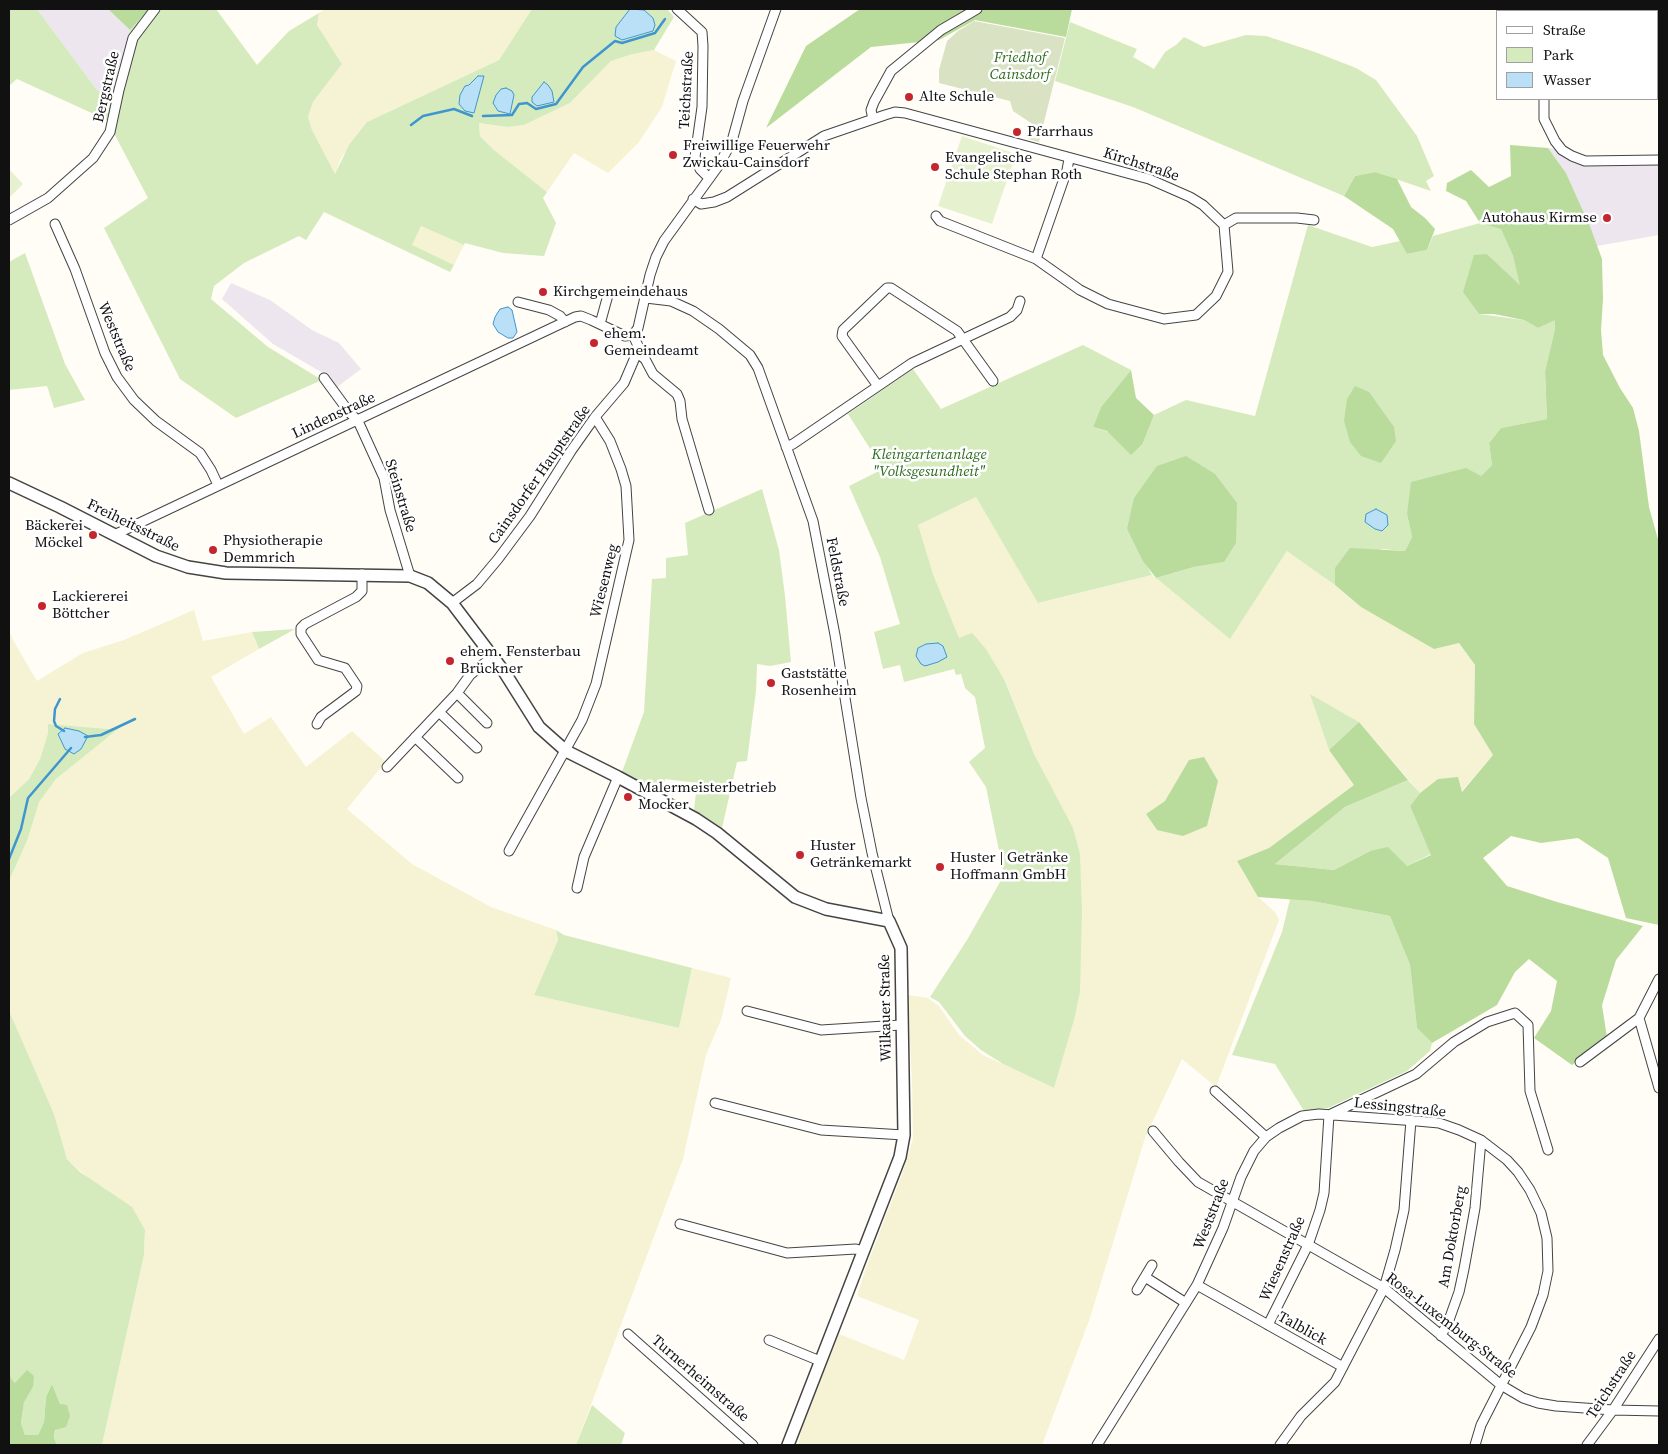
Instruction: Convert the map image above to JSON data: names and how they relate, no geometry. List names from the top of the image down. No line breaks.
{"streets":{"street":["Bergstraße","Teichstraße","Kirchstraße","Weststraße","Lindenstraße","Cainsdorfer Hauptstraße","Steinstraße","Freiheitsstraße","Feldstraße","Wiesenweg","Wilkauer Straße","Lessingstraße","Am Doktorberg","Wiesenstraße","Rosa-Luxemburg-Straße","Talblick","Turnerheimstraße"]},"crossings":[["Teichstraße","Rosa-Luxemburg-Straße"],["Weststraße","Lindenstraße"],["Weststraße","Lessingstraße"],["Weststraße","Wiesenstraße"],["Weststraße","Rosa-Luxemburg-Straße"],["Weststraße","Talblick"],["Lindenstraße","Steinstraße"],["Lindenstraße","Freiheitsstraße"],["Cainsdorfer Hauptstraße","Freiheitsstraße"],["Cainsdorfer Hauptstraße","Wiesenweg"],["Steinstraße","Freiheitsstraße"],["Feldstraße","Wilkauer Straße"],["Lessingstraße","Am Doktorberg"],["Lessingstraße","Wiesenstraße"],["Lessingstraße","Rosa-Luxemburg-Straße"],["Am Doktorberg","Rosa-Luxemburg-Straße"],["Wiesenstraße","Rosa-Luxemburg-Straße"],["Wiesenstraße","Talblick"]],"parks":["Friedhof Cainsdorf","Kleingartenanlage \"Volksgesundheit\""],"places":["Alte Schule","Pfarrhaus","Freiwillige Feuerwehr Zwickau-Cainsdorf","Evangelische Schule Stephan Roth","Autohaus Kirmse","Kirchgemeindehaus","ehem. Gemeindeamt","Bäckerei Möckel","Physiotherapie Demmrich","Lackiererei Böttcher","ehem. Fensterbau Brückner","Gaststätte Rosenheim","Malermeisterbetrieb Mocker","Huster Getränkemarkt","Huster | Getränke Hoffmann GmbH"],"legend":["Straße","Park","Wasser"]}
